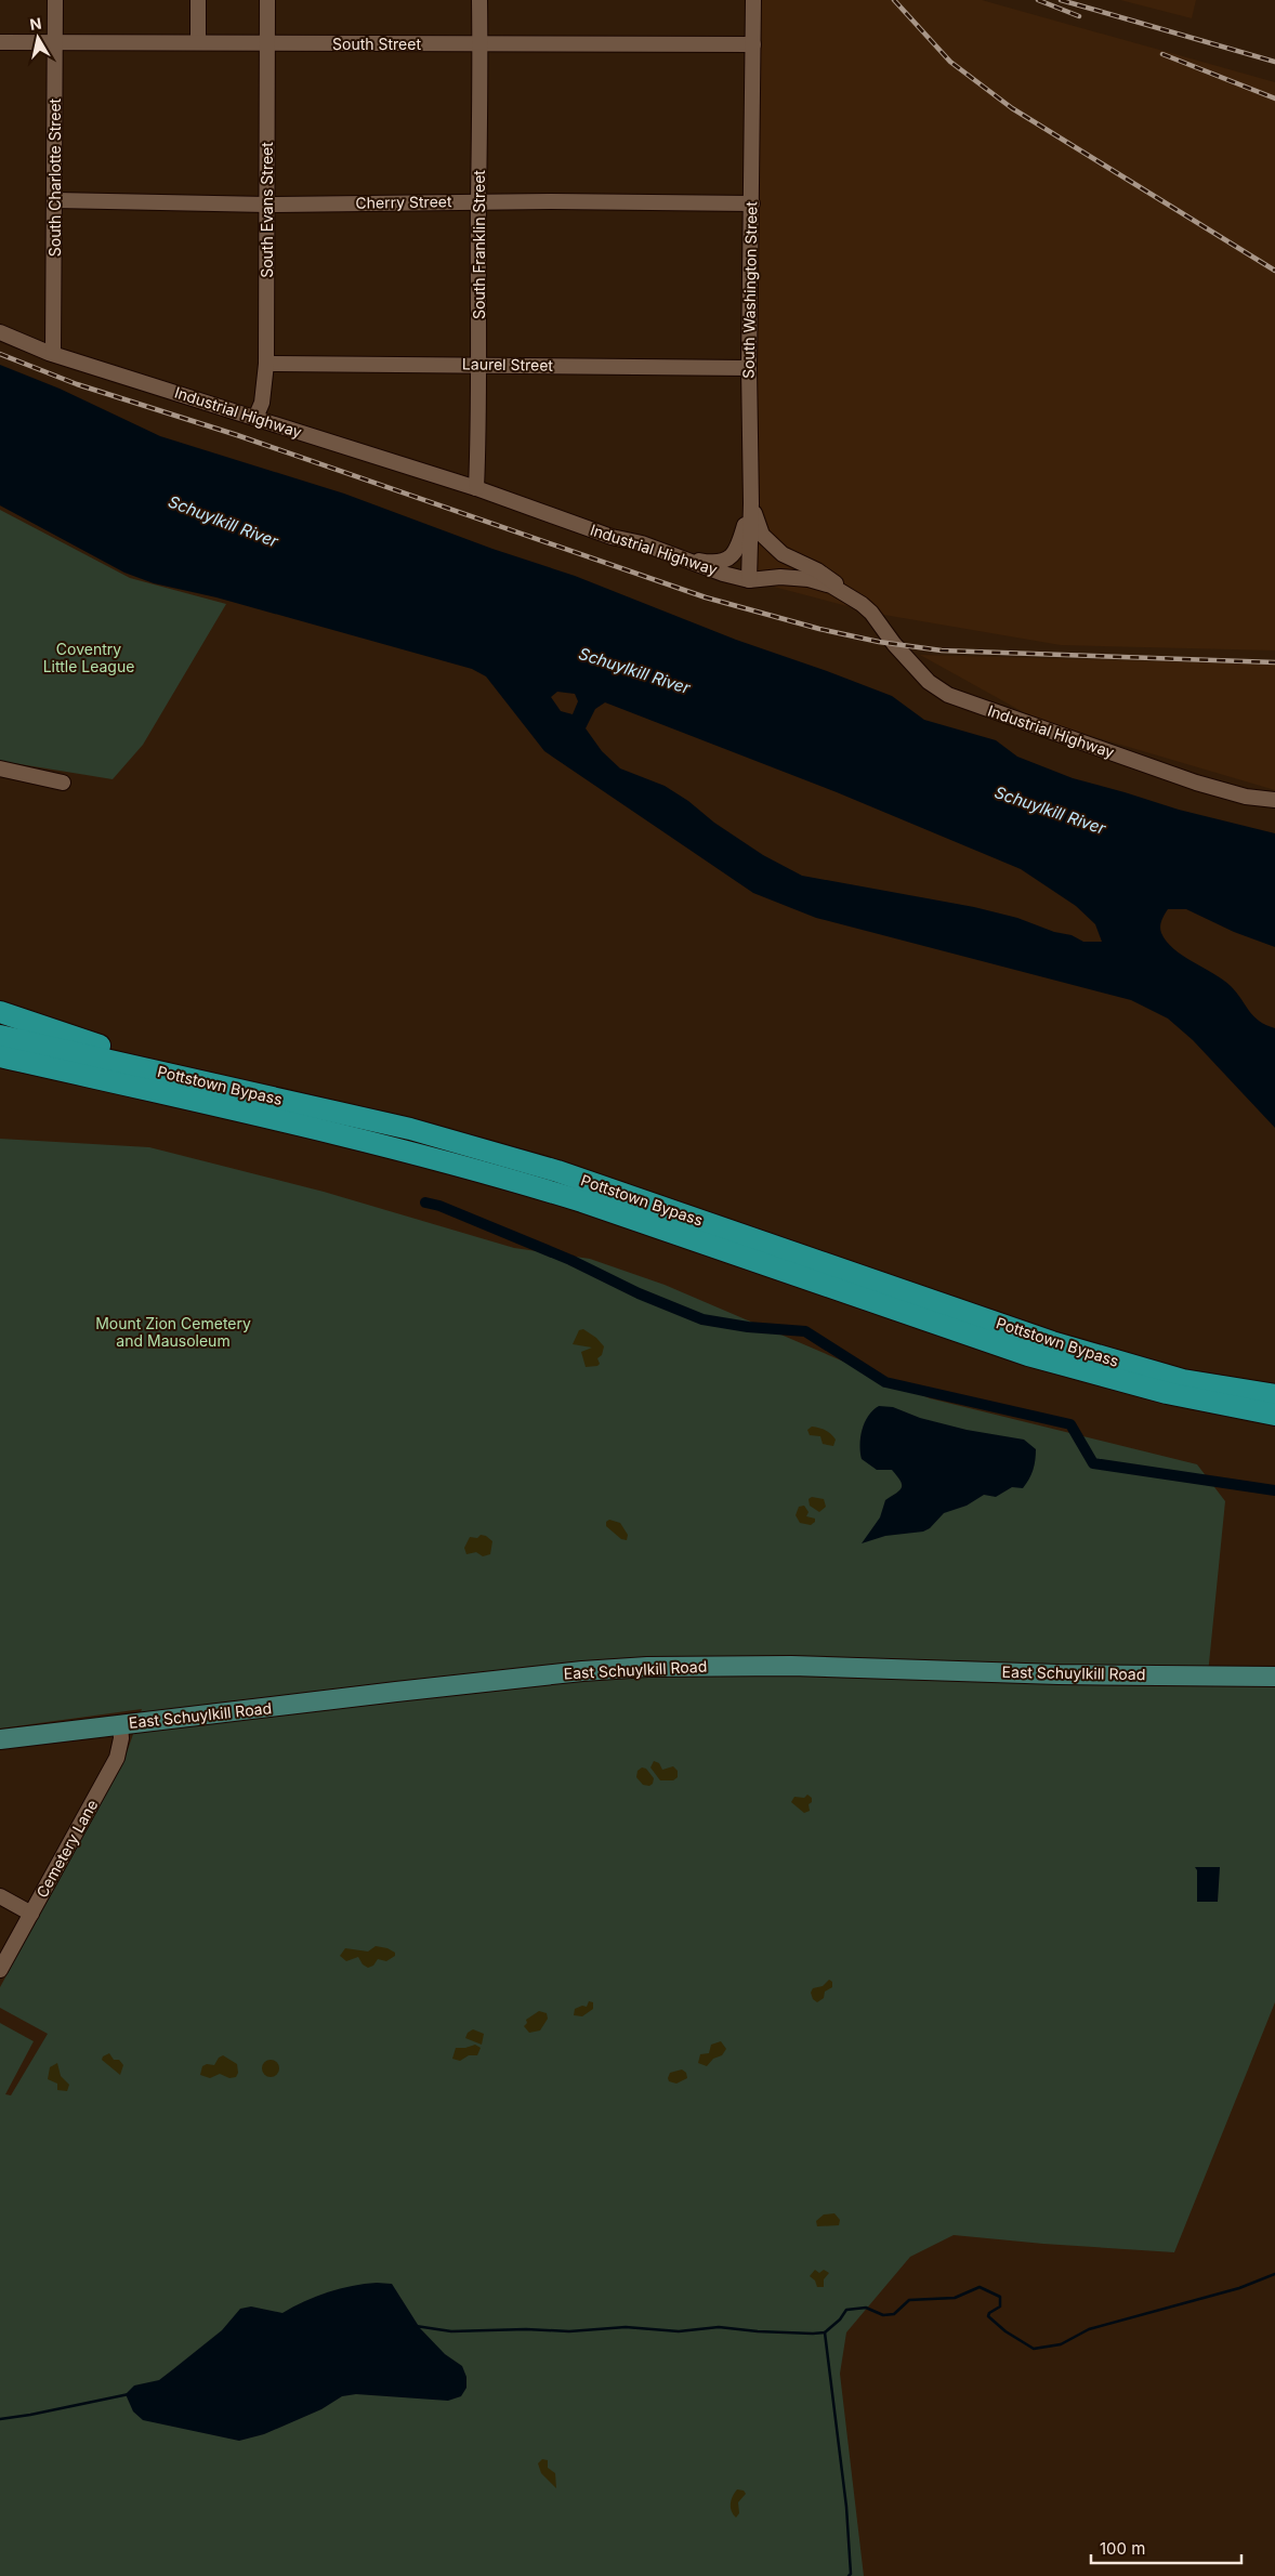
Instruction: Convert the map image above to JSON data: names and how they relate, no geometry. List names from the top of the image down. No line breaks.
{"streets":{"highway":["Pottstown Bypass"],"main road":["East Schuylkill Road"],"street":["South Street","South Charlotte Street","Cherry Street","South Evans Street","South Franklin Street","South Washington Street","Laurel Street","Industrial Highway","Cemetery Lane"]},"crossings":[["South Street","South Charlotte Street"],["South Street","South Evans Street"],["South Street","South Franklin Street"],["South Street","South Washington Street"],["South Charlotte Street","Cherry Street"],["South Charlotte Street","Industrial Highway"],["Cherry Street","South Evans Street"],["Cherry Street","South Franklin Street"],["Cherry Street","South Washington Street"],["South Evans Street","Laurel Street"],["South Evans Street","Industrial Highway"],["South Franklin Street","Laurel Street"],["South Franklin Street","Industrial Highway"],["South Washington Street","Laurel Street"],["South Washington Street","Industrial Highway"],["East Schuylkill Road","Cemetery Lane"]],"water":["Schuylkill River"],"parks":["Coventry Little League","Mount Zion Cemetery and Mausoleum"],"scale_bar":"100 m","north":"top"}
